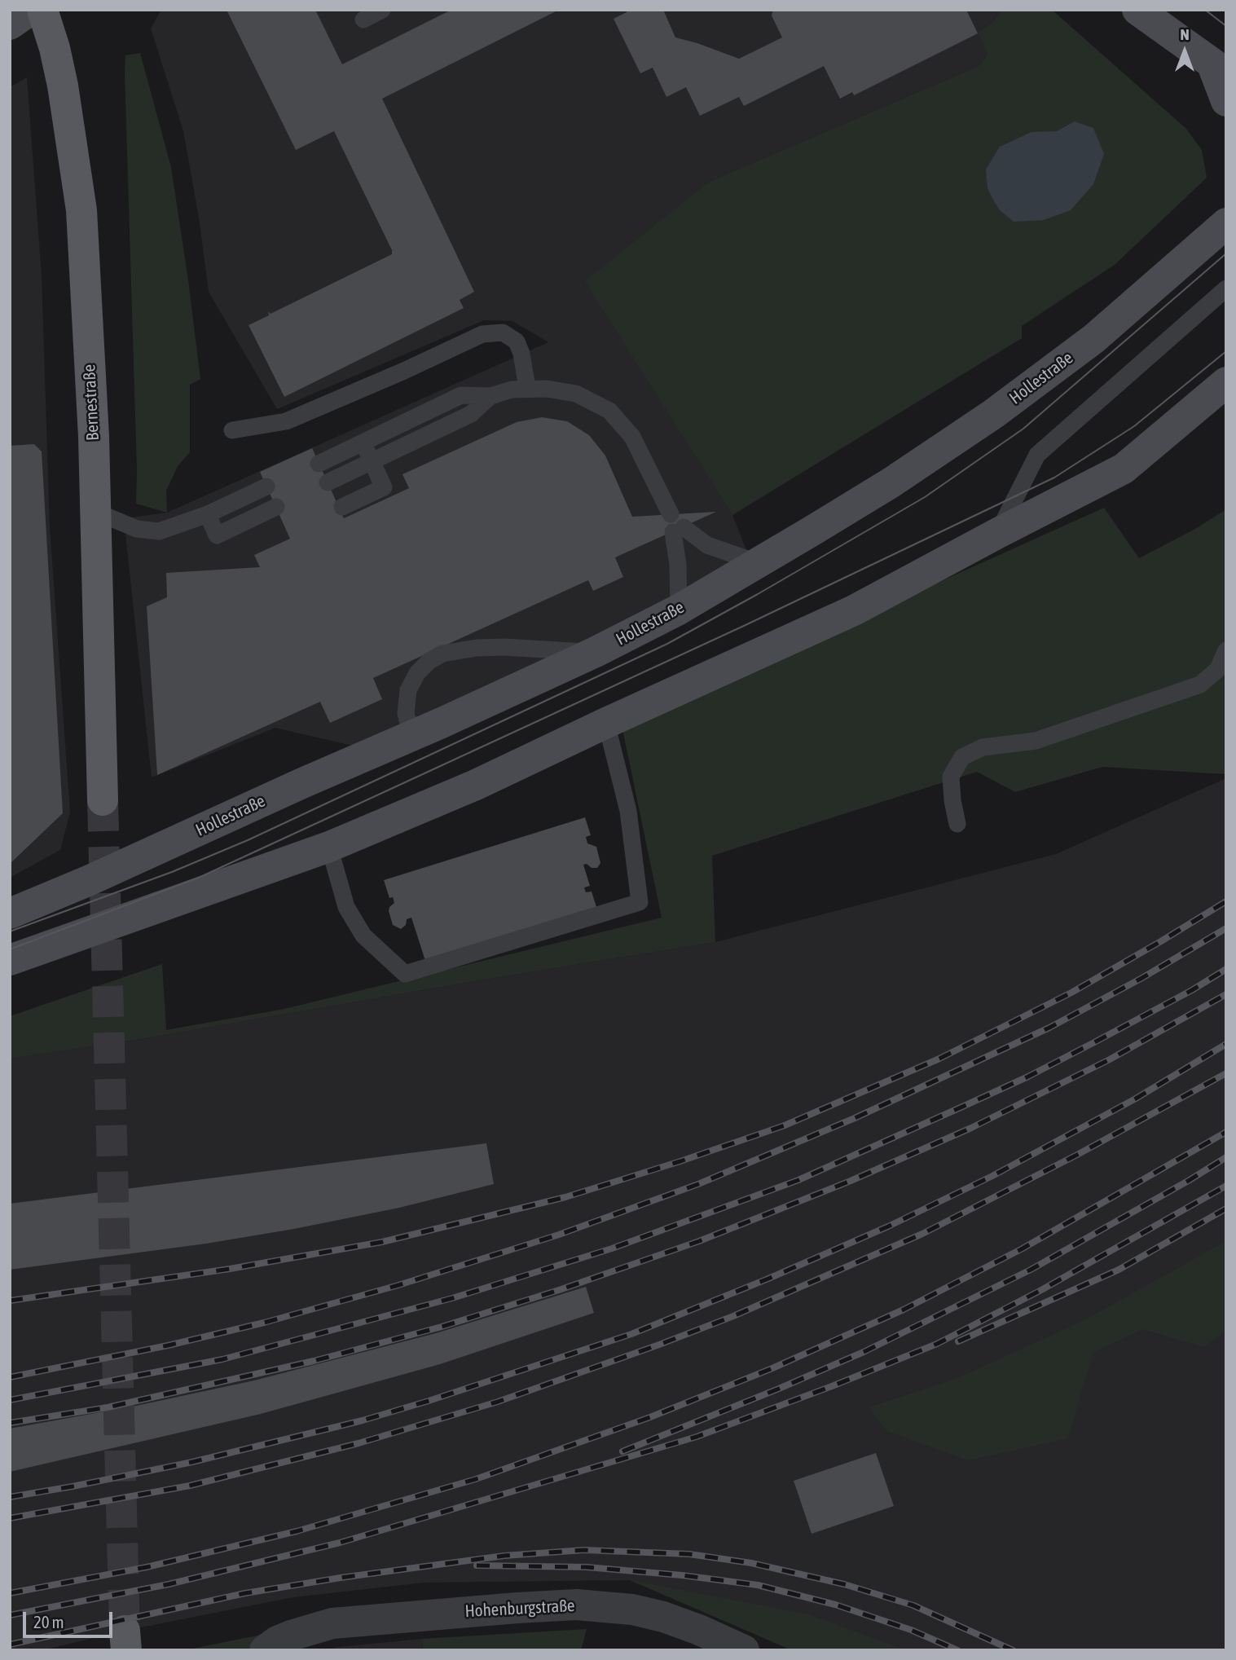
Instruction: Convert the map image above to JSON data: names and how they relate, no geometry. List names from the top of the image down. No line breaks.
{"streets":{"main road":["Hollestraße","Bernestraße"],"street":["Hohenburgstraße"]},"scale_bar":"20 m","north":"top"}
